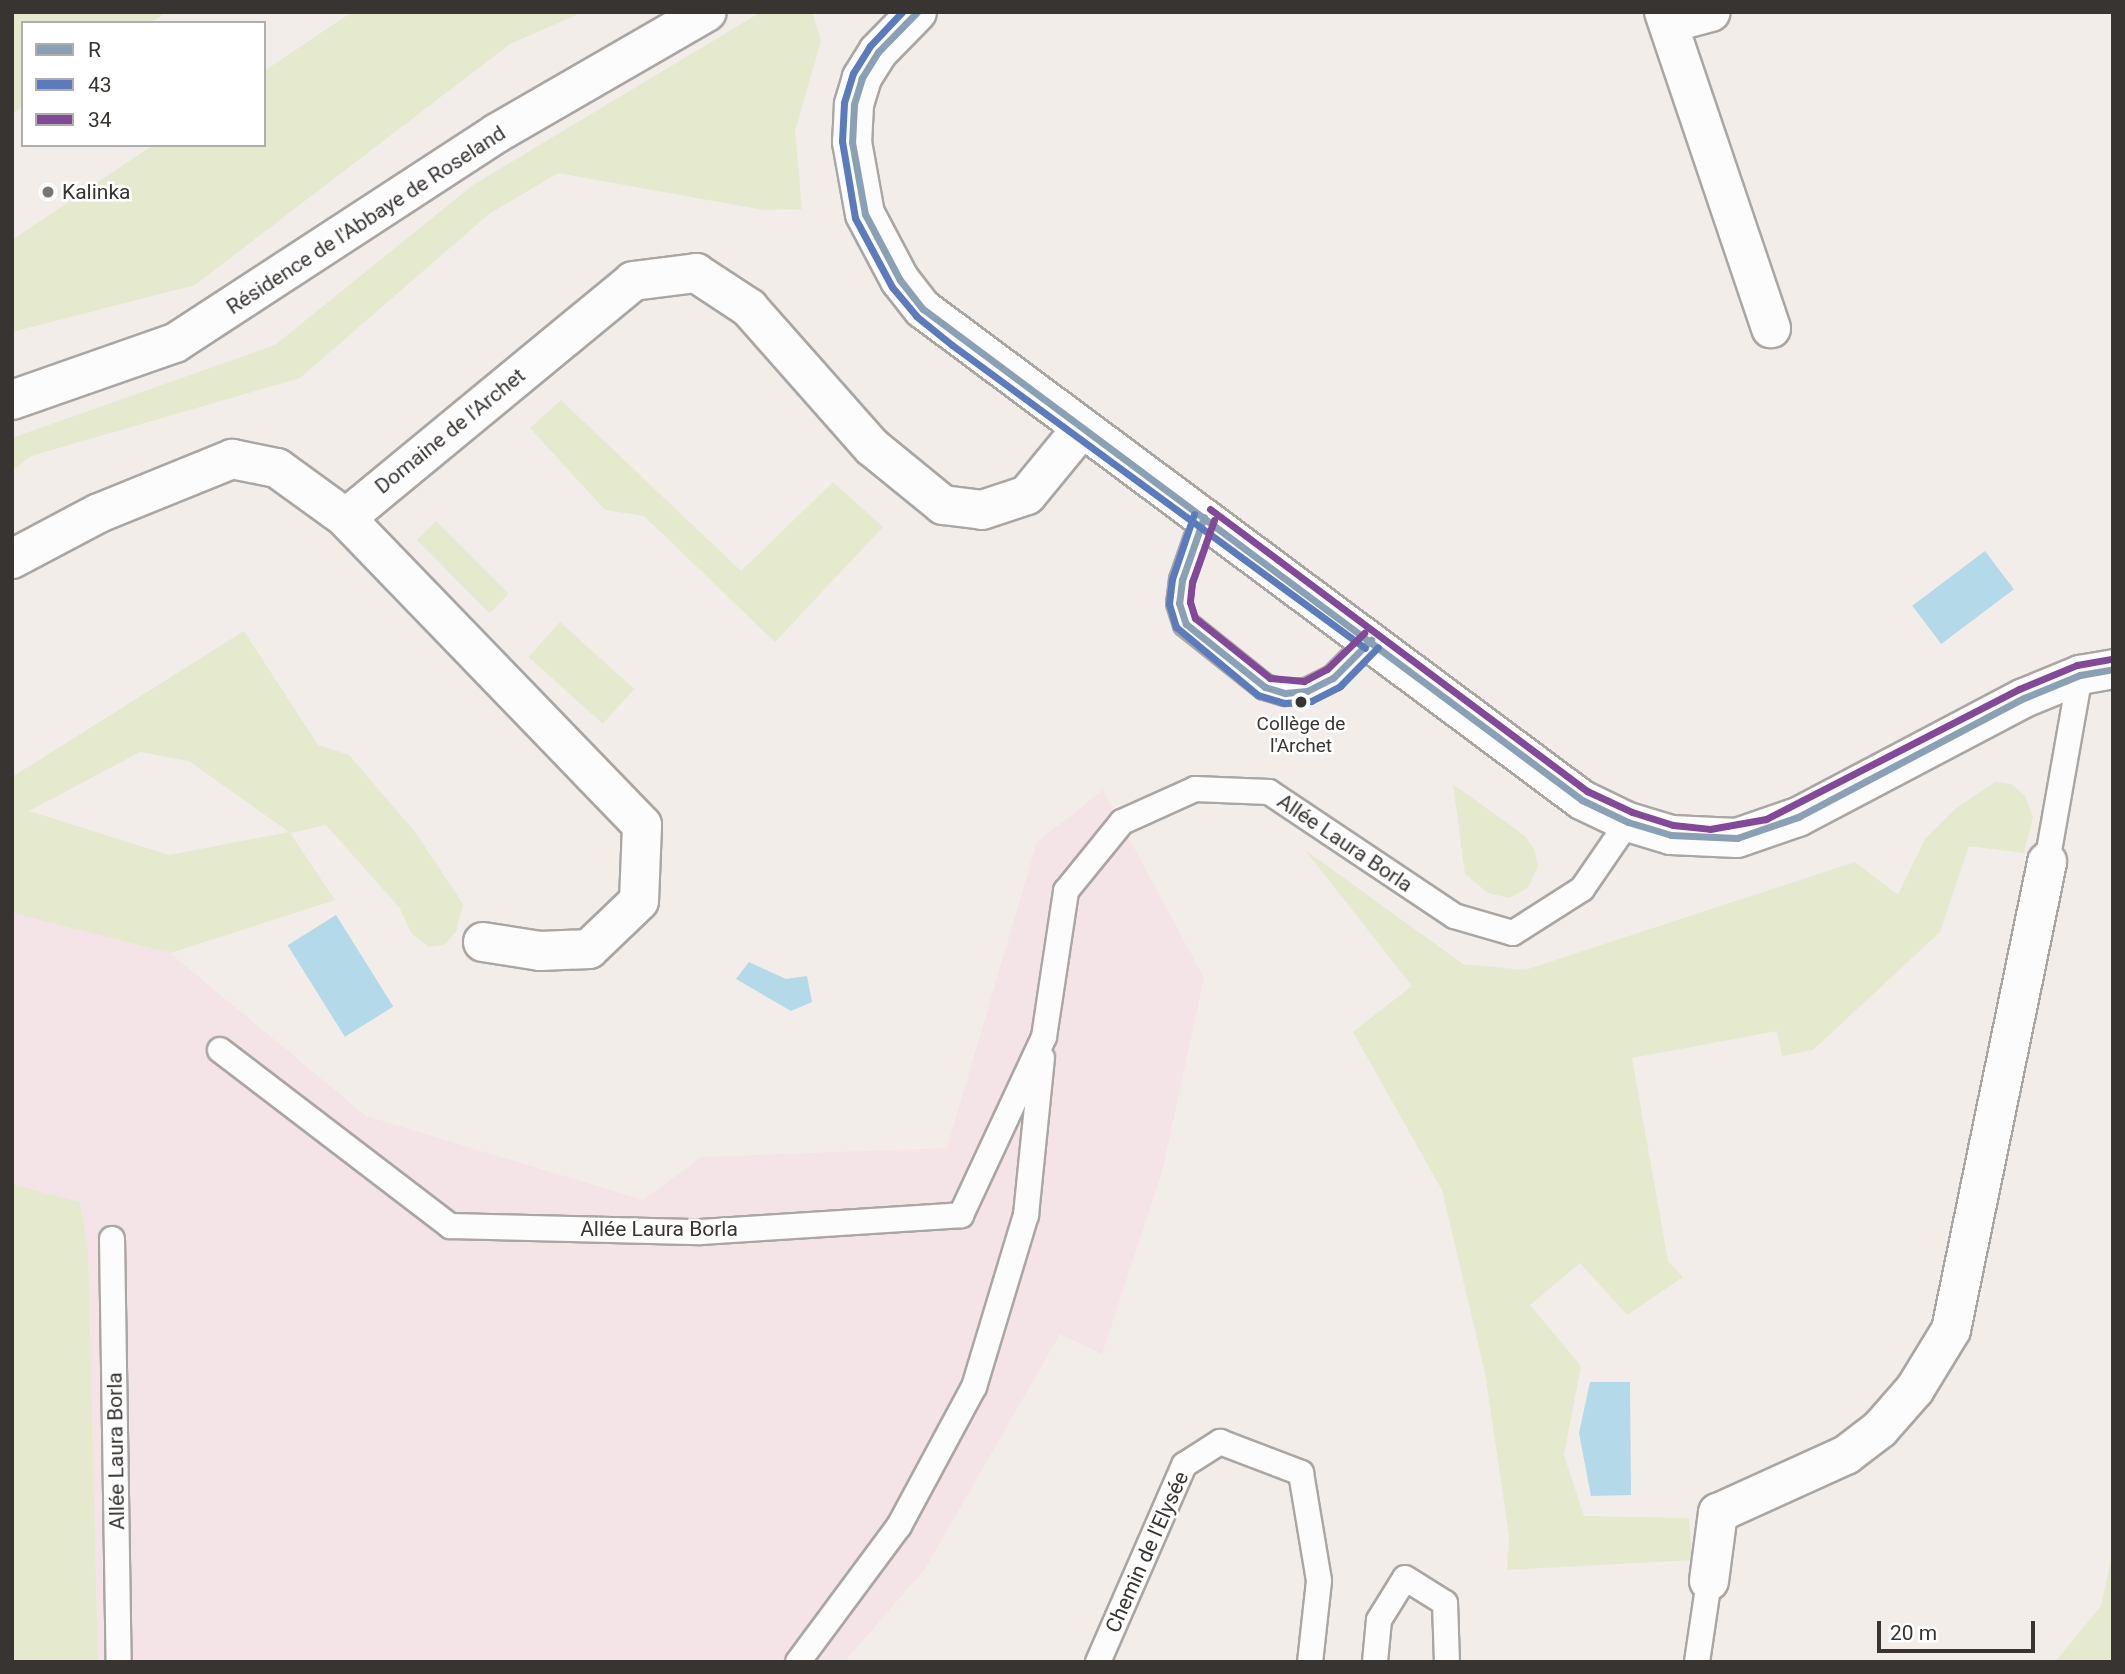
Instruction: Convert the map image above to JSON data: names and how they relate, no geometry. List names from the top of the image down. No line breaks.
{"streets":{"street":["Résidence de l'Abbaye de Roseland","Domaine de l'Archet"],"lane":["Allée Laura Borla","Chemin de l'Elysée"]},"places":["Kalinka","Collège de l'Archet"],"lines":["transit line R","transit line 43","transit line 34"],"legend":["R","43","34"],"scale_bar":"20 m"}
